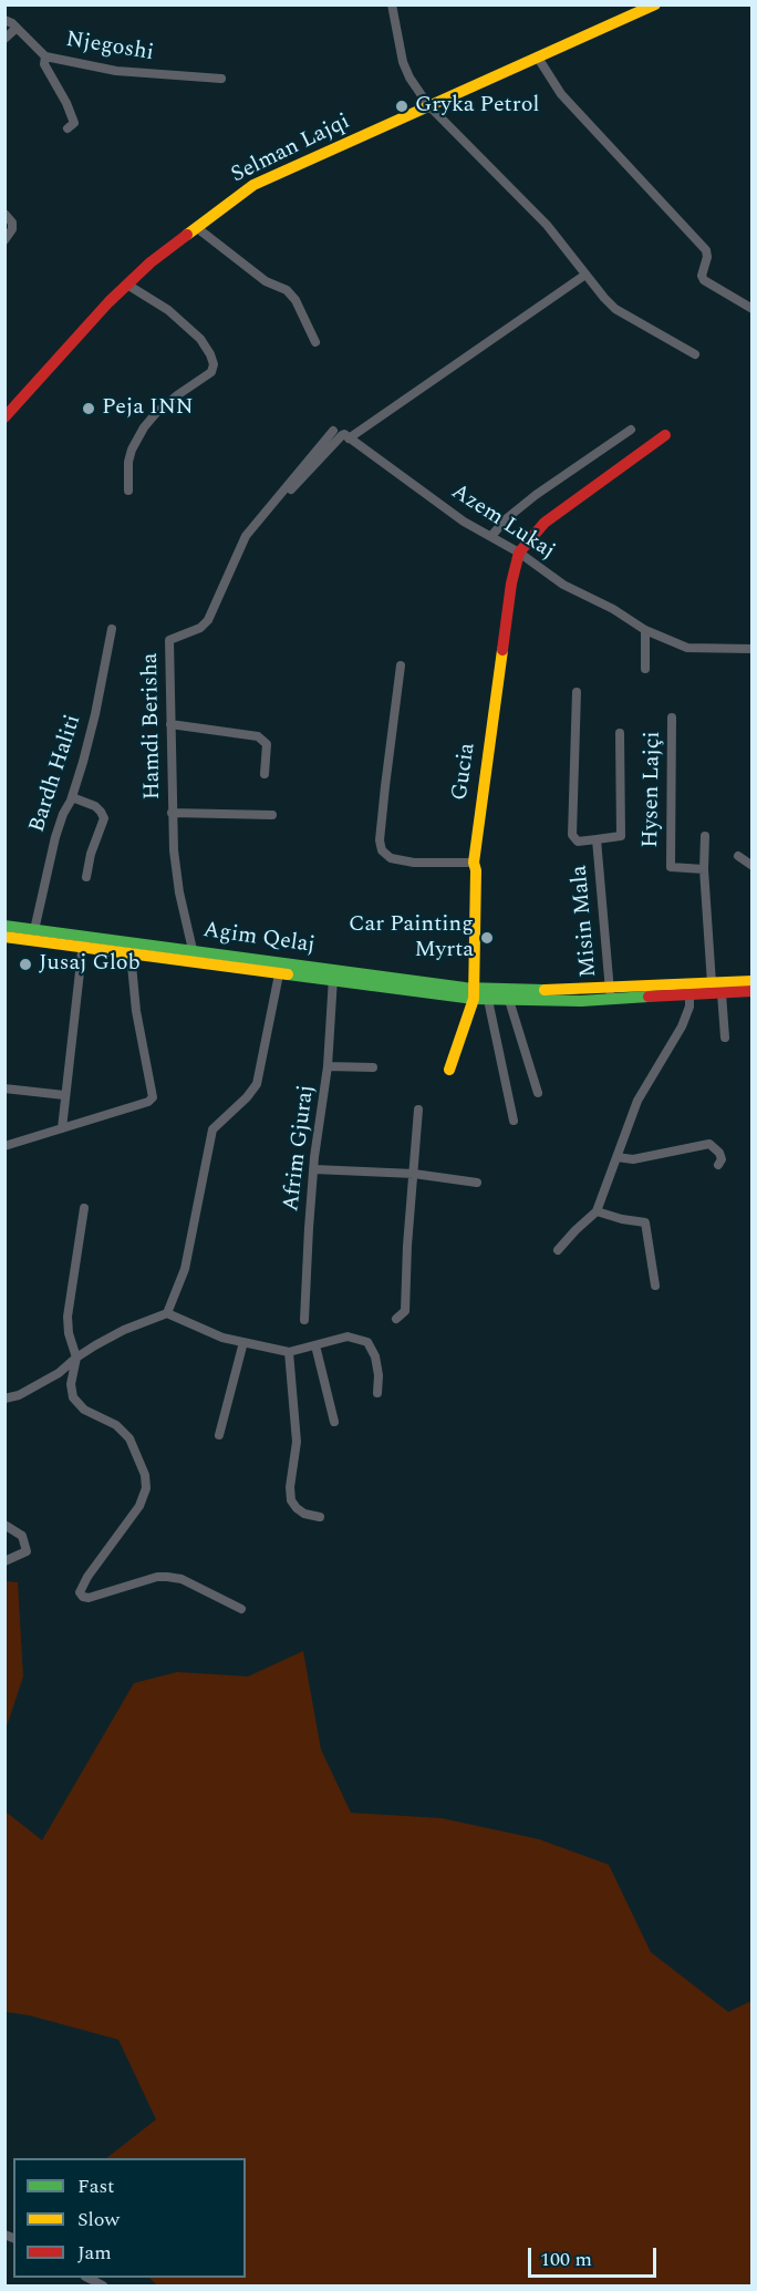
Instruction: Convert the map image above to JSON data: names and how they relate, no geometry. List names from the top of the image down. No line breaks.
{"streets":{"street":["Njegoshi","Selman Lajqi","Azem Lukaj","Hamdi Berisha","Gucia","Bardh Haliti","Hysen Lajçi","Misin Mala","Agim Qelaj","Afrim Gjuraj"]},"crossings":[["Azem Lukaj","Gucia"],["Hamdi Berisha","Agim Qelaj"],["Gucia","Agim Qelaj"],["Bardh Haliti","Agim Qelaj"],["Misin Mala","Agim Qelaj"],["Agim Qelaj","Afrim Gjuraj"]],"places":["Gryka Petrol","Peja INN","Car Painting Myrta","Jusaj Glob"],"legend":["Fast","Slow","Jam"],"scale_bar":"100 m"}
